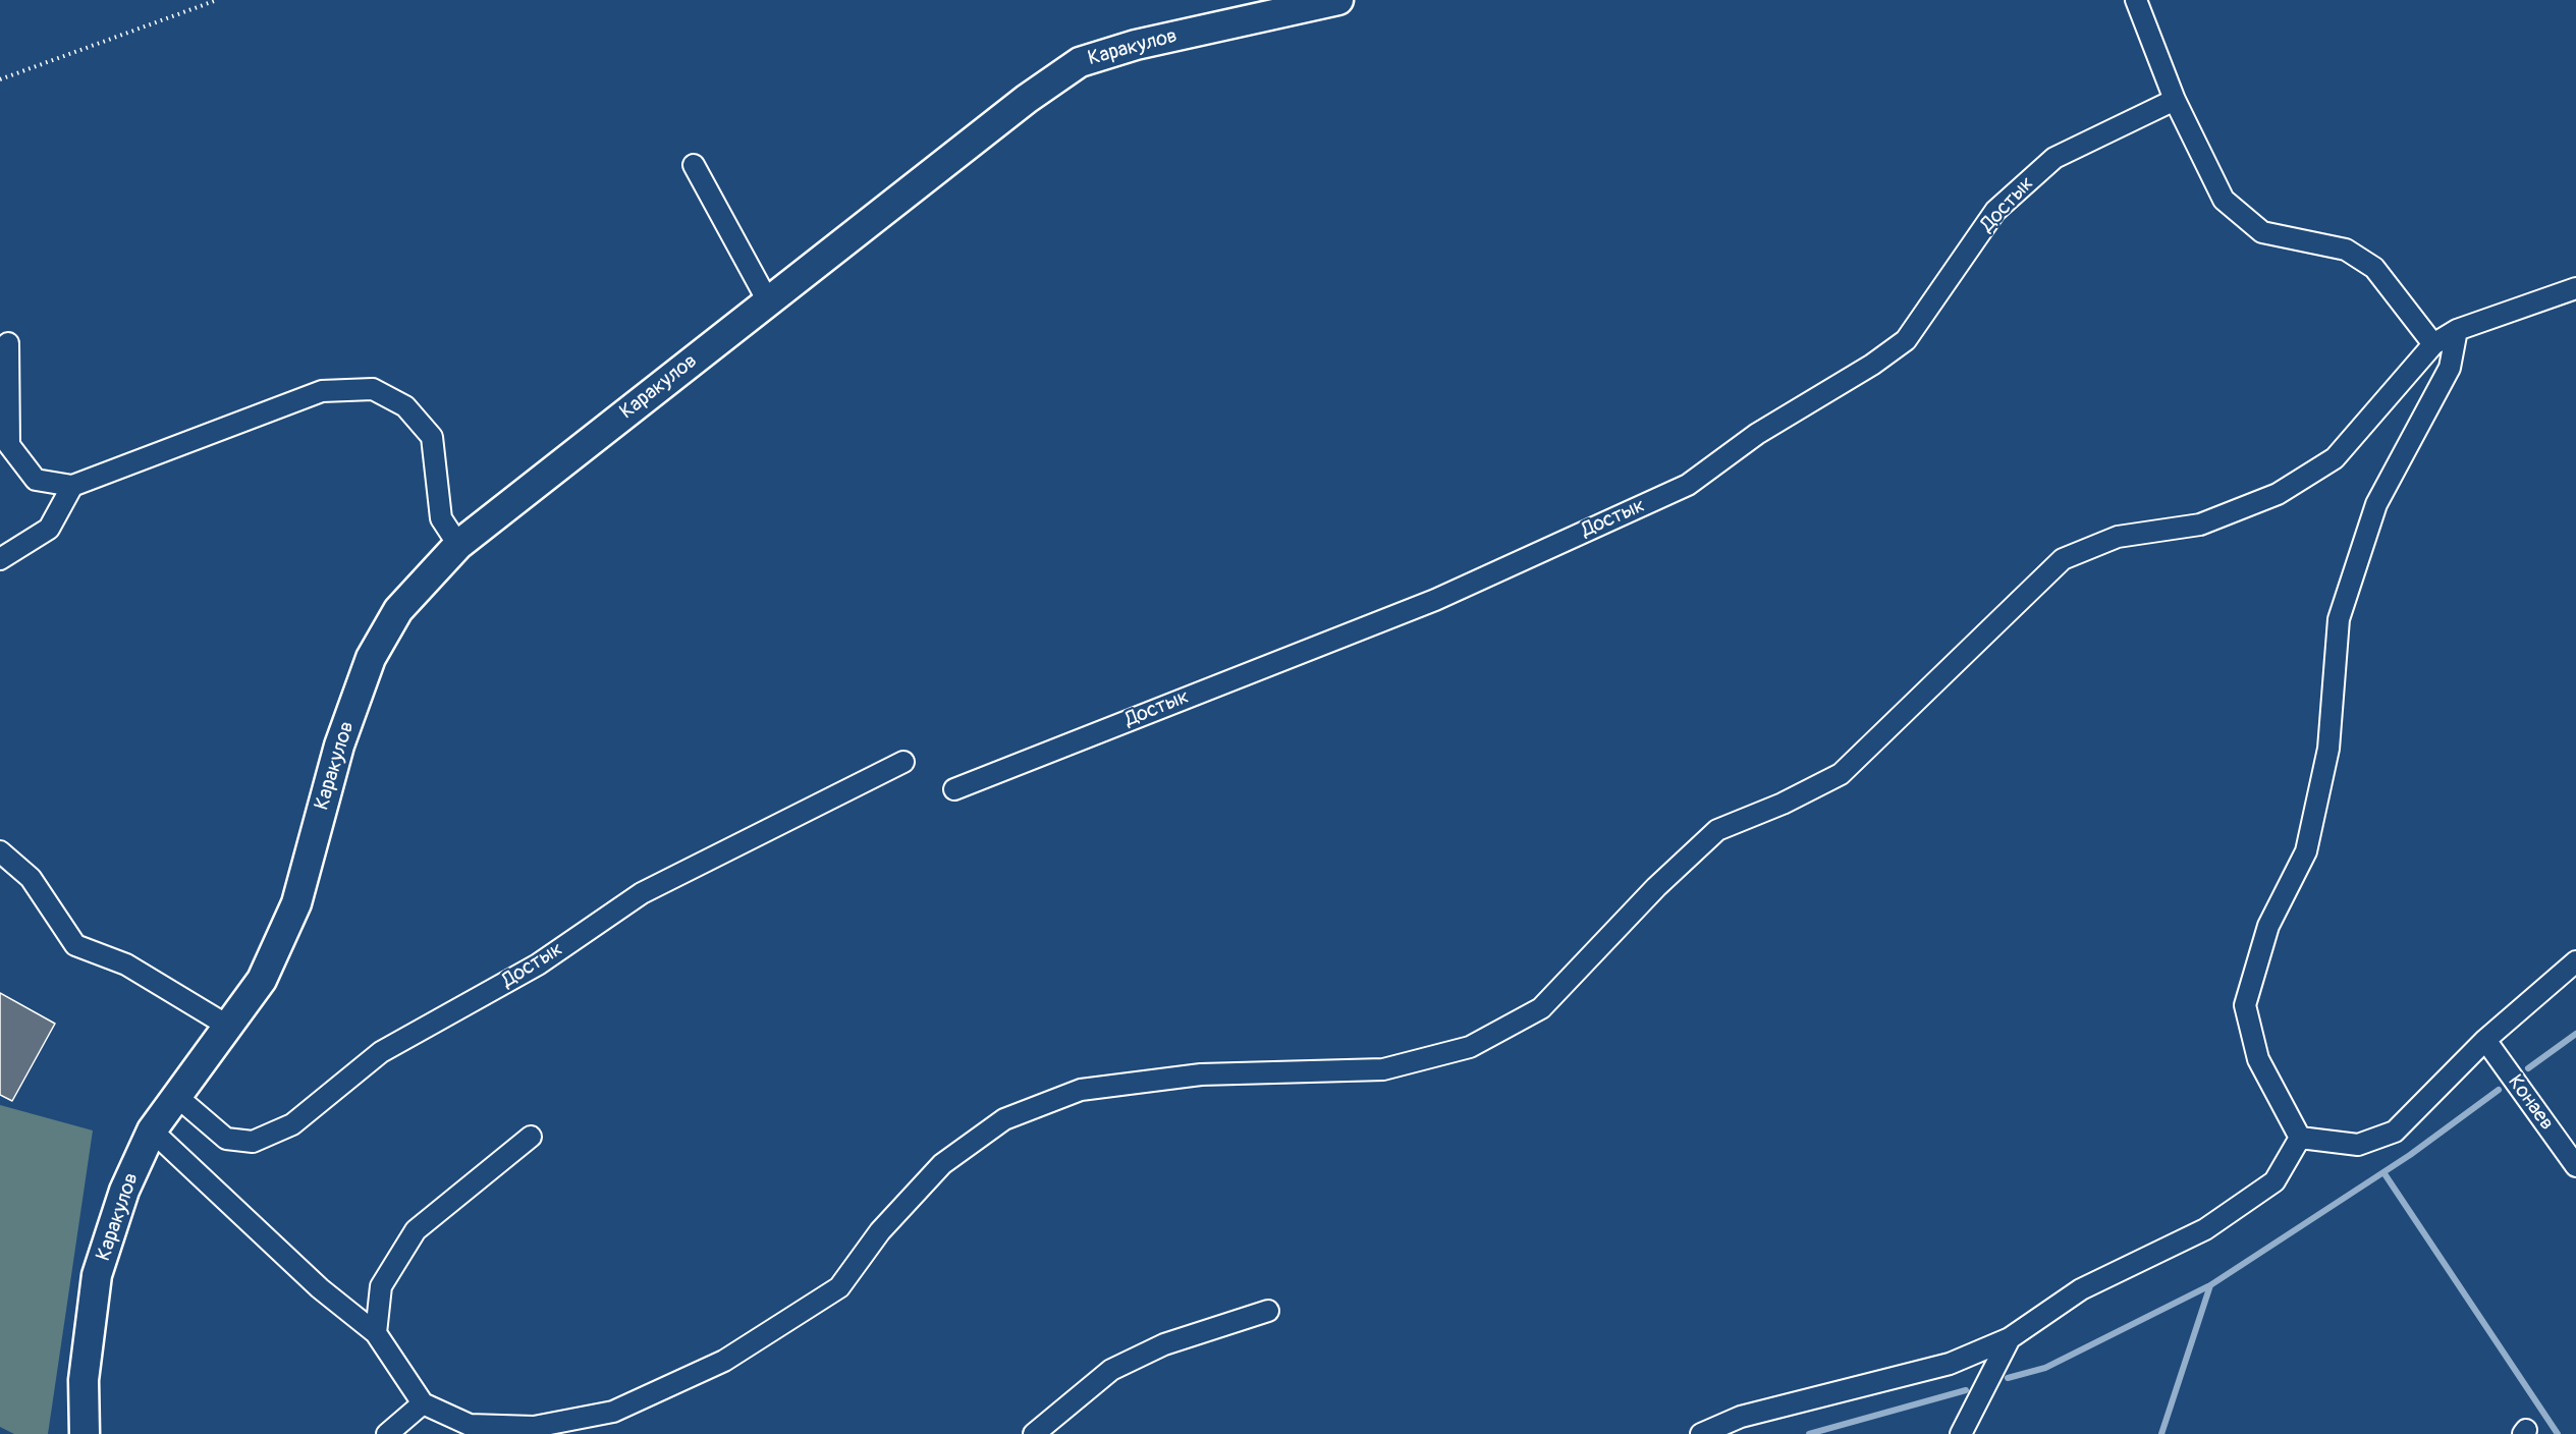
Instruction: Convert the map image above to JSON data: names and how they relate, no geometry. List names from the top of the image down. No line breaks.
{"streets":{"main road":["Каракулов"],"street":["Достык","Конаев"]},"crossings":[["Каракулов","Достык"]]}
